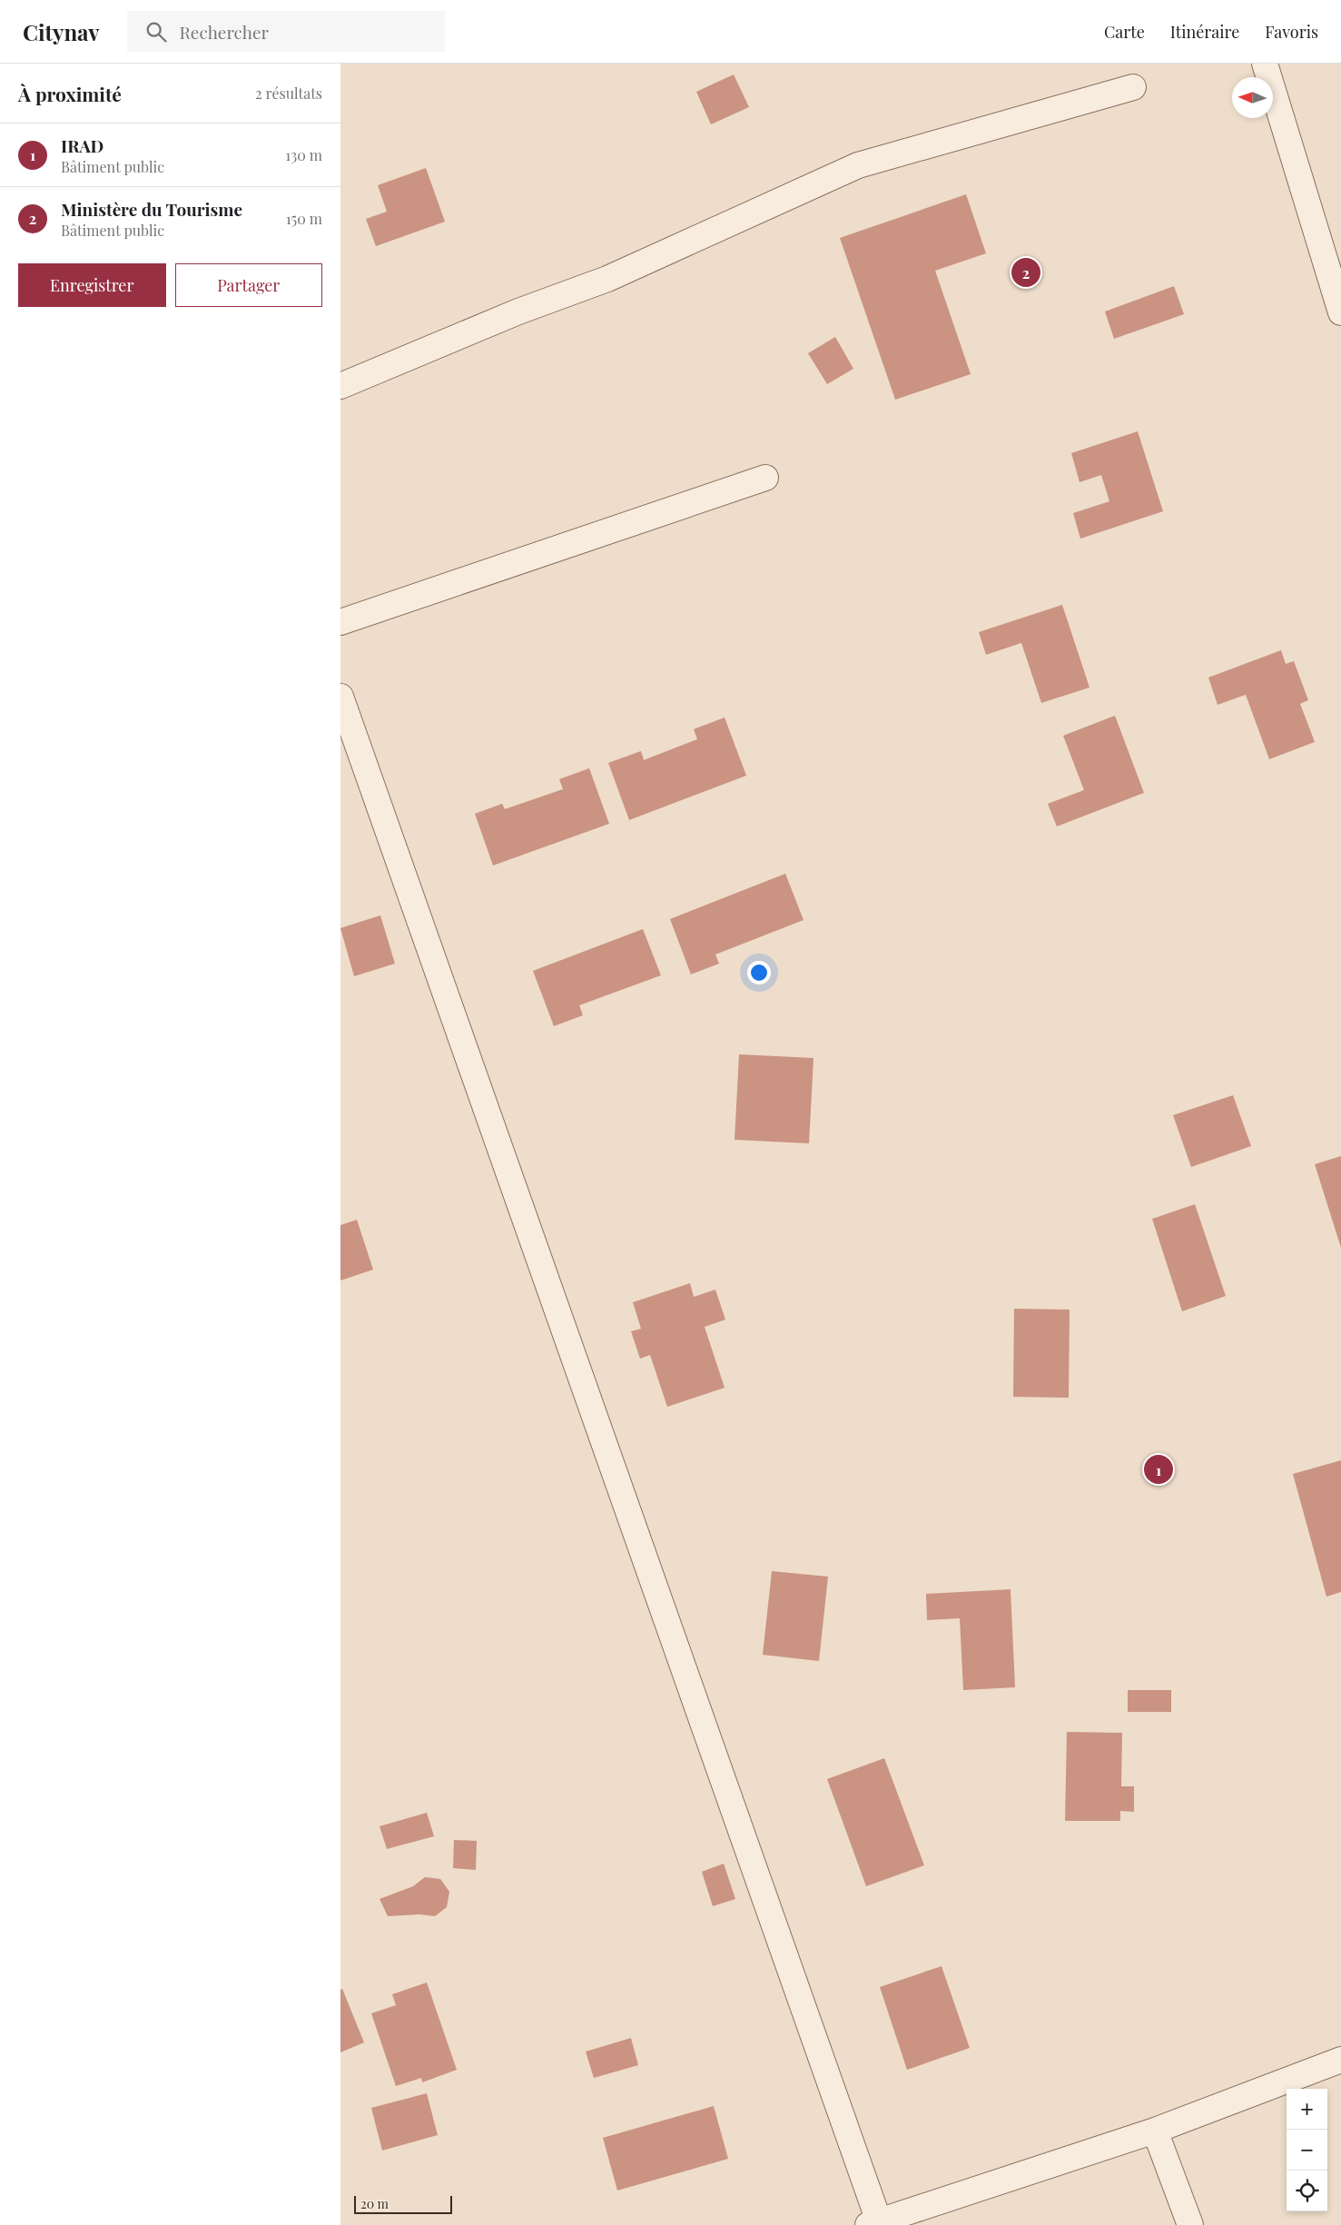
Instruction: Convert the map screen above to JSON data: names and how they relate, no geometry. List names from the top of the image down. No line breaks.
{"scale_bar":"20 m","north":"left","page":{"header":"Citynav","search":"Rechercher","nav":["Carte","Itinéraire","Favoris"],"heading":["À proximité","2 résultats"],"list":[{"mark":"1","name":"IRAD","note":"Bâtiment public","value":"130 m"},{"mark":"2","name":"Ministère du Tourisme","note":"Bâtiment public","value":"150 m"}],"buttons":["Enregistrer","Partager"],"pins":["2","1"],"map_buttons":["+","−"],"scale":"20 m"}}
